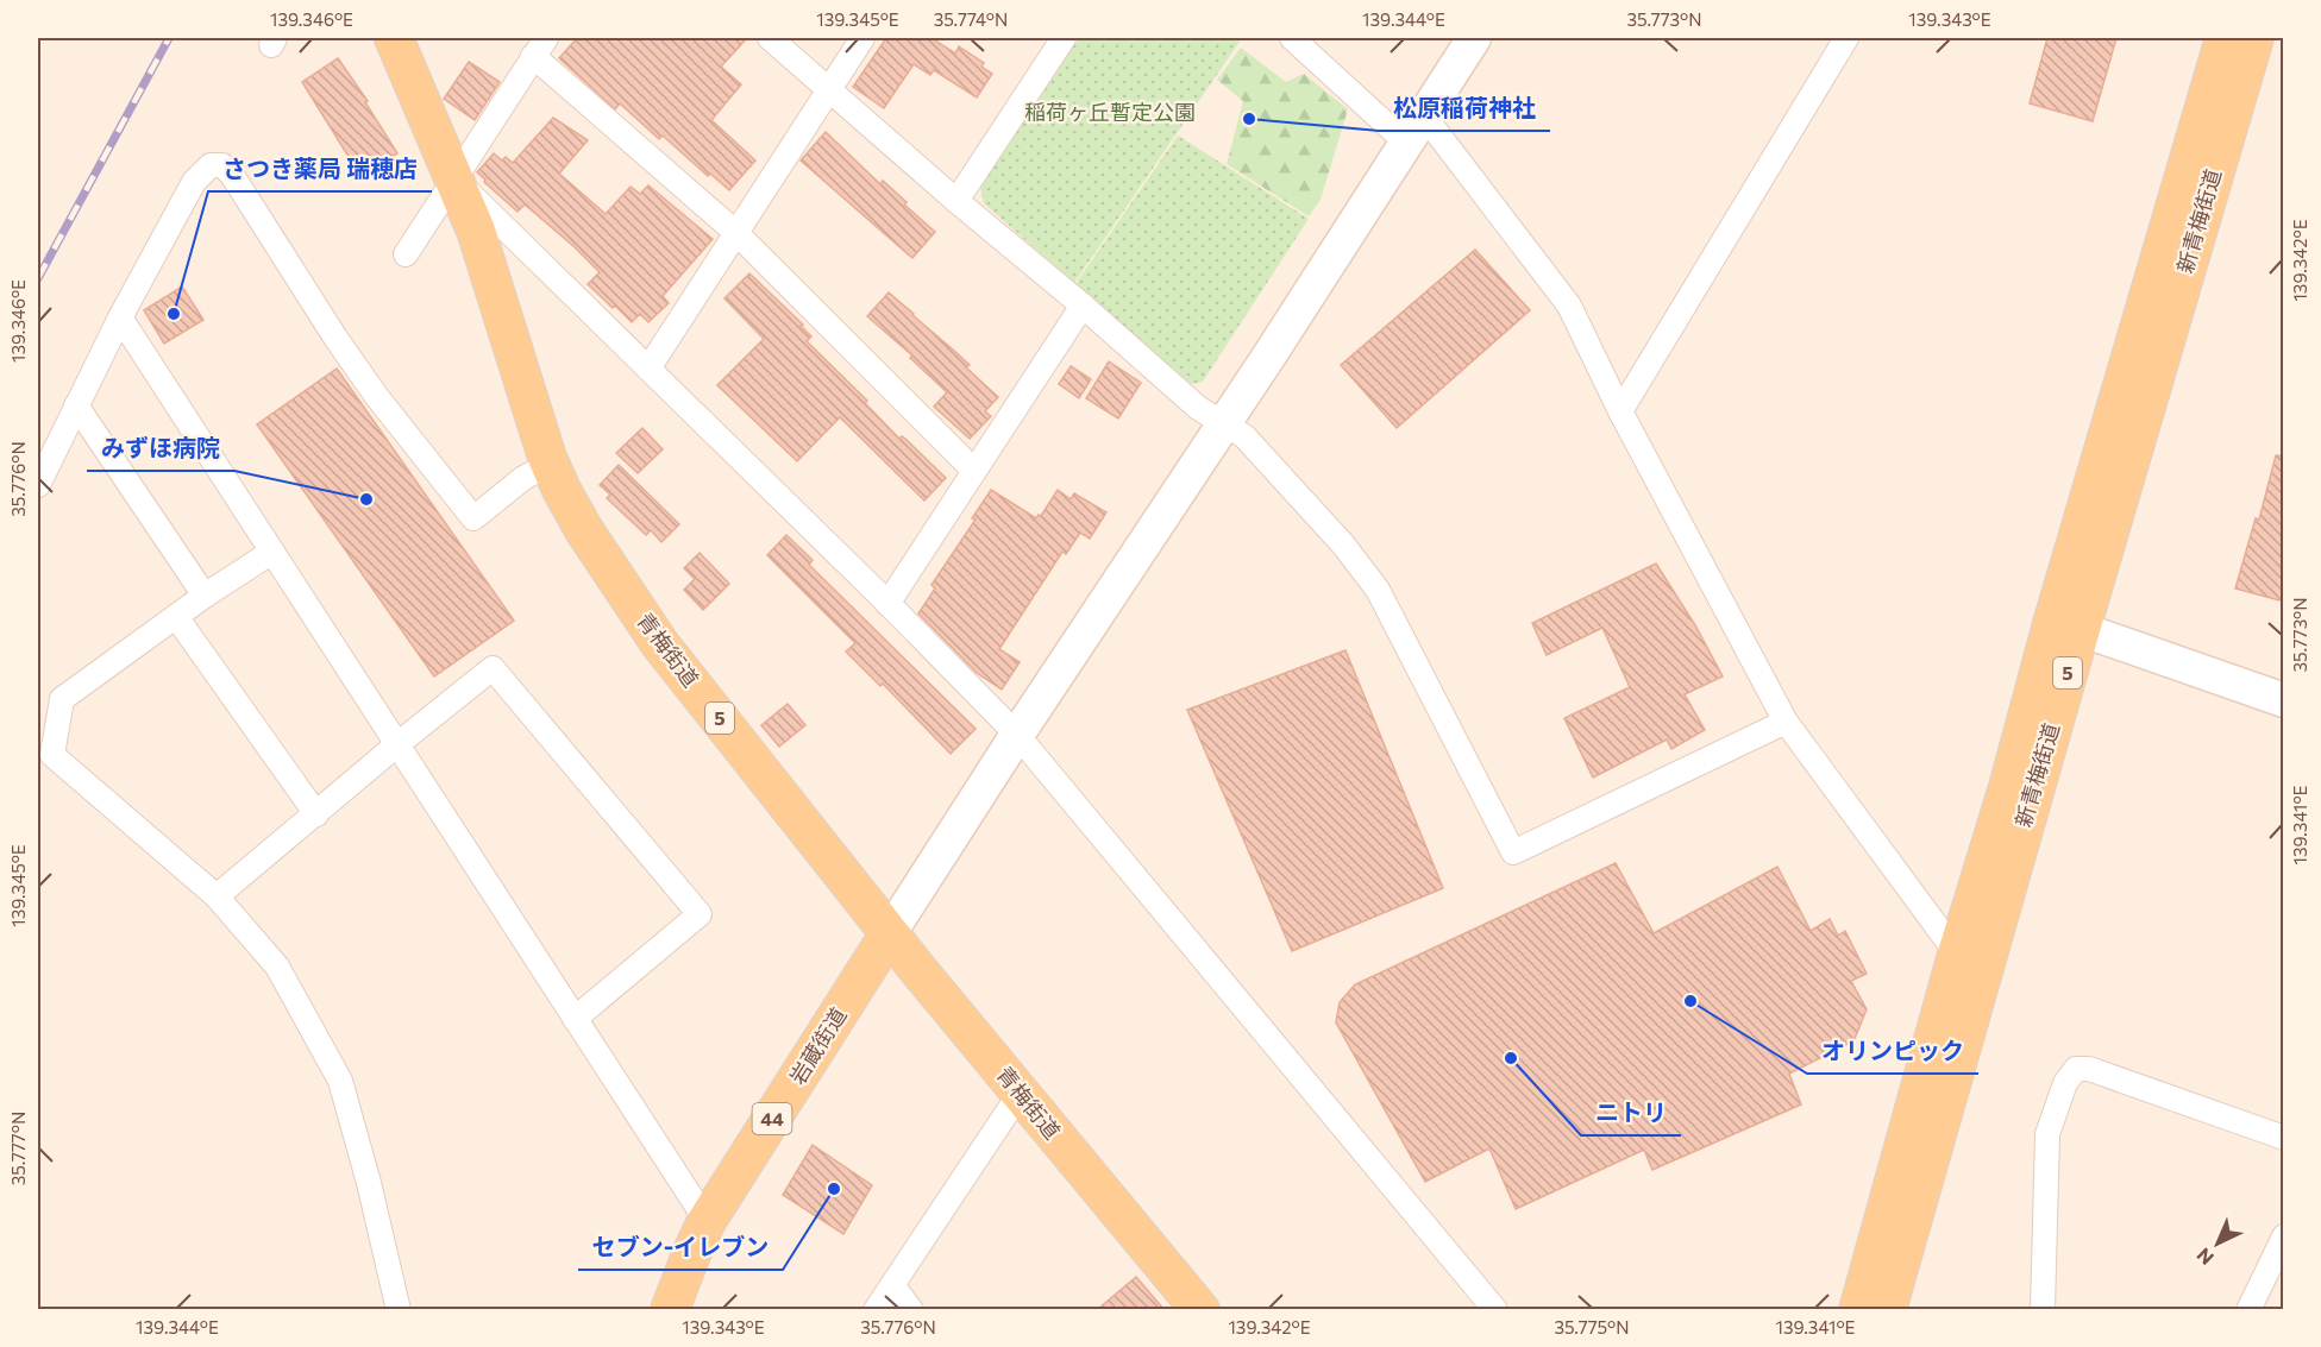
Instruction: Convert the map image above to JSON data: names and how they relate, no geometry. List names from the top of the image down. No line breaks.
{"streets":{"main road":["新青梅街道","青梅街道","5","岩蔵街道","44"]},"crossings":[["青梅街道","岩蔵街道"]],"parks":["稲荷ヶ丘暫定公園"],"places":["松原稲荷神社","さつき薬局 瑞穂店","みずほ病院","オリンピック","ニトリ","セブン-イレブン"],"north":"bottom left","coordinates":["139.346°E","139.345°E","35.774°N","139.344°E","35.773°N","139.343°E","139.342°E","35.776°N","139.341°E","35.777°N","35.775°N"]}
